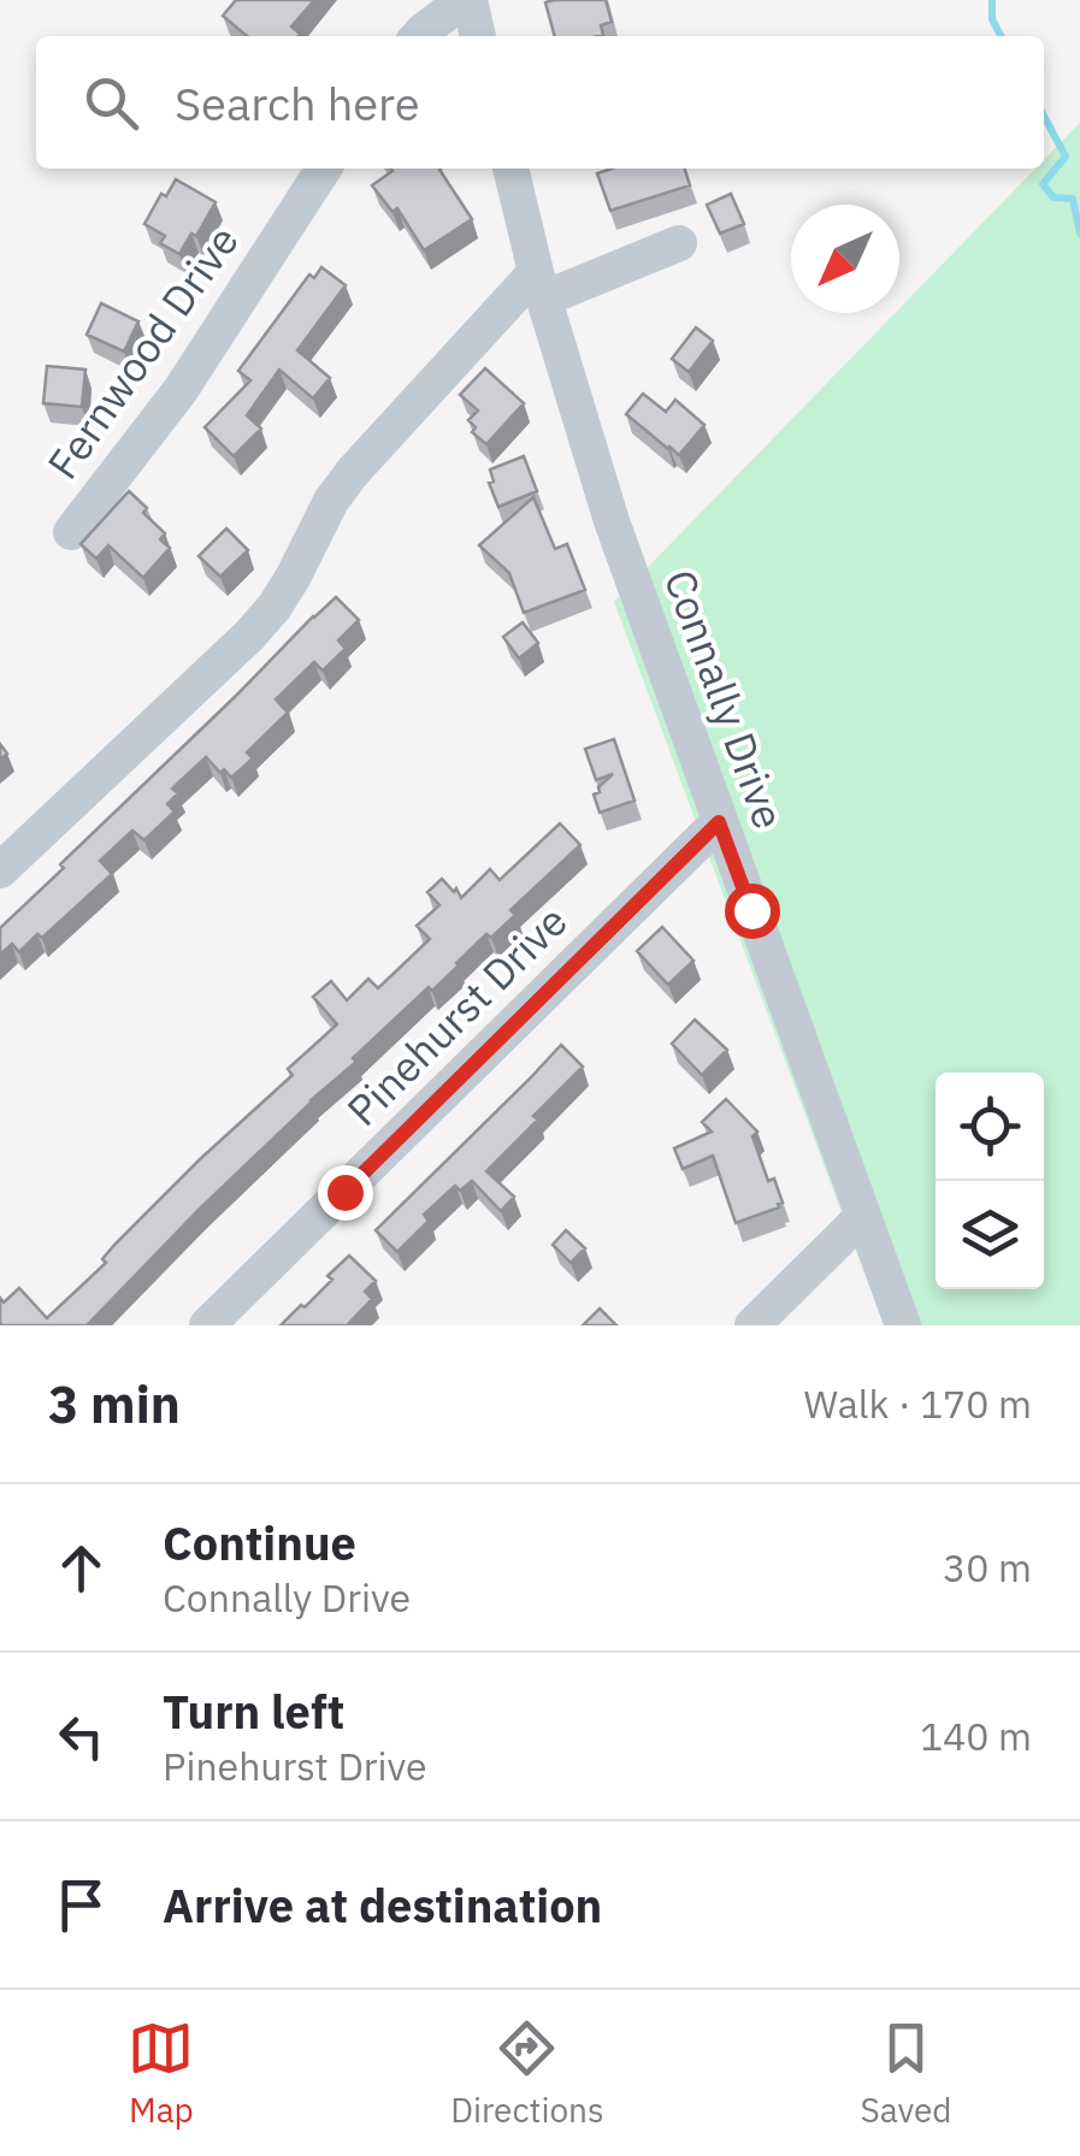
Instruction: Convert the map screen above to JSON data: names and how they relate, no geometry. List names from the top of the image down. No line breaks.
{"streets":{"street":["Fernwood Drive","Connally Drive","Pinehurst Drive"]},"crossings":[["Connally Drive","Pinehurst Drive"]],"north":"bottom left","page":{"search":"Search here","heading":["3 min","Walk · 170 m"],"list":[["Continue","Connally Drive","30 m"],["Turn left","Pinehurst Drive","140 m"],"Arrive at destination"],"nav":["Map","Directions","Saved"]}}
